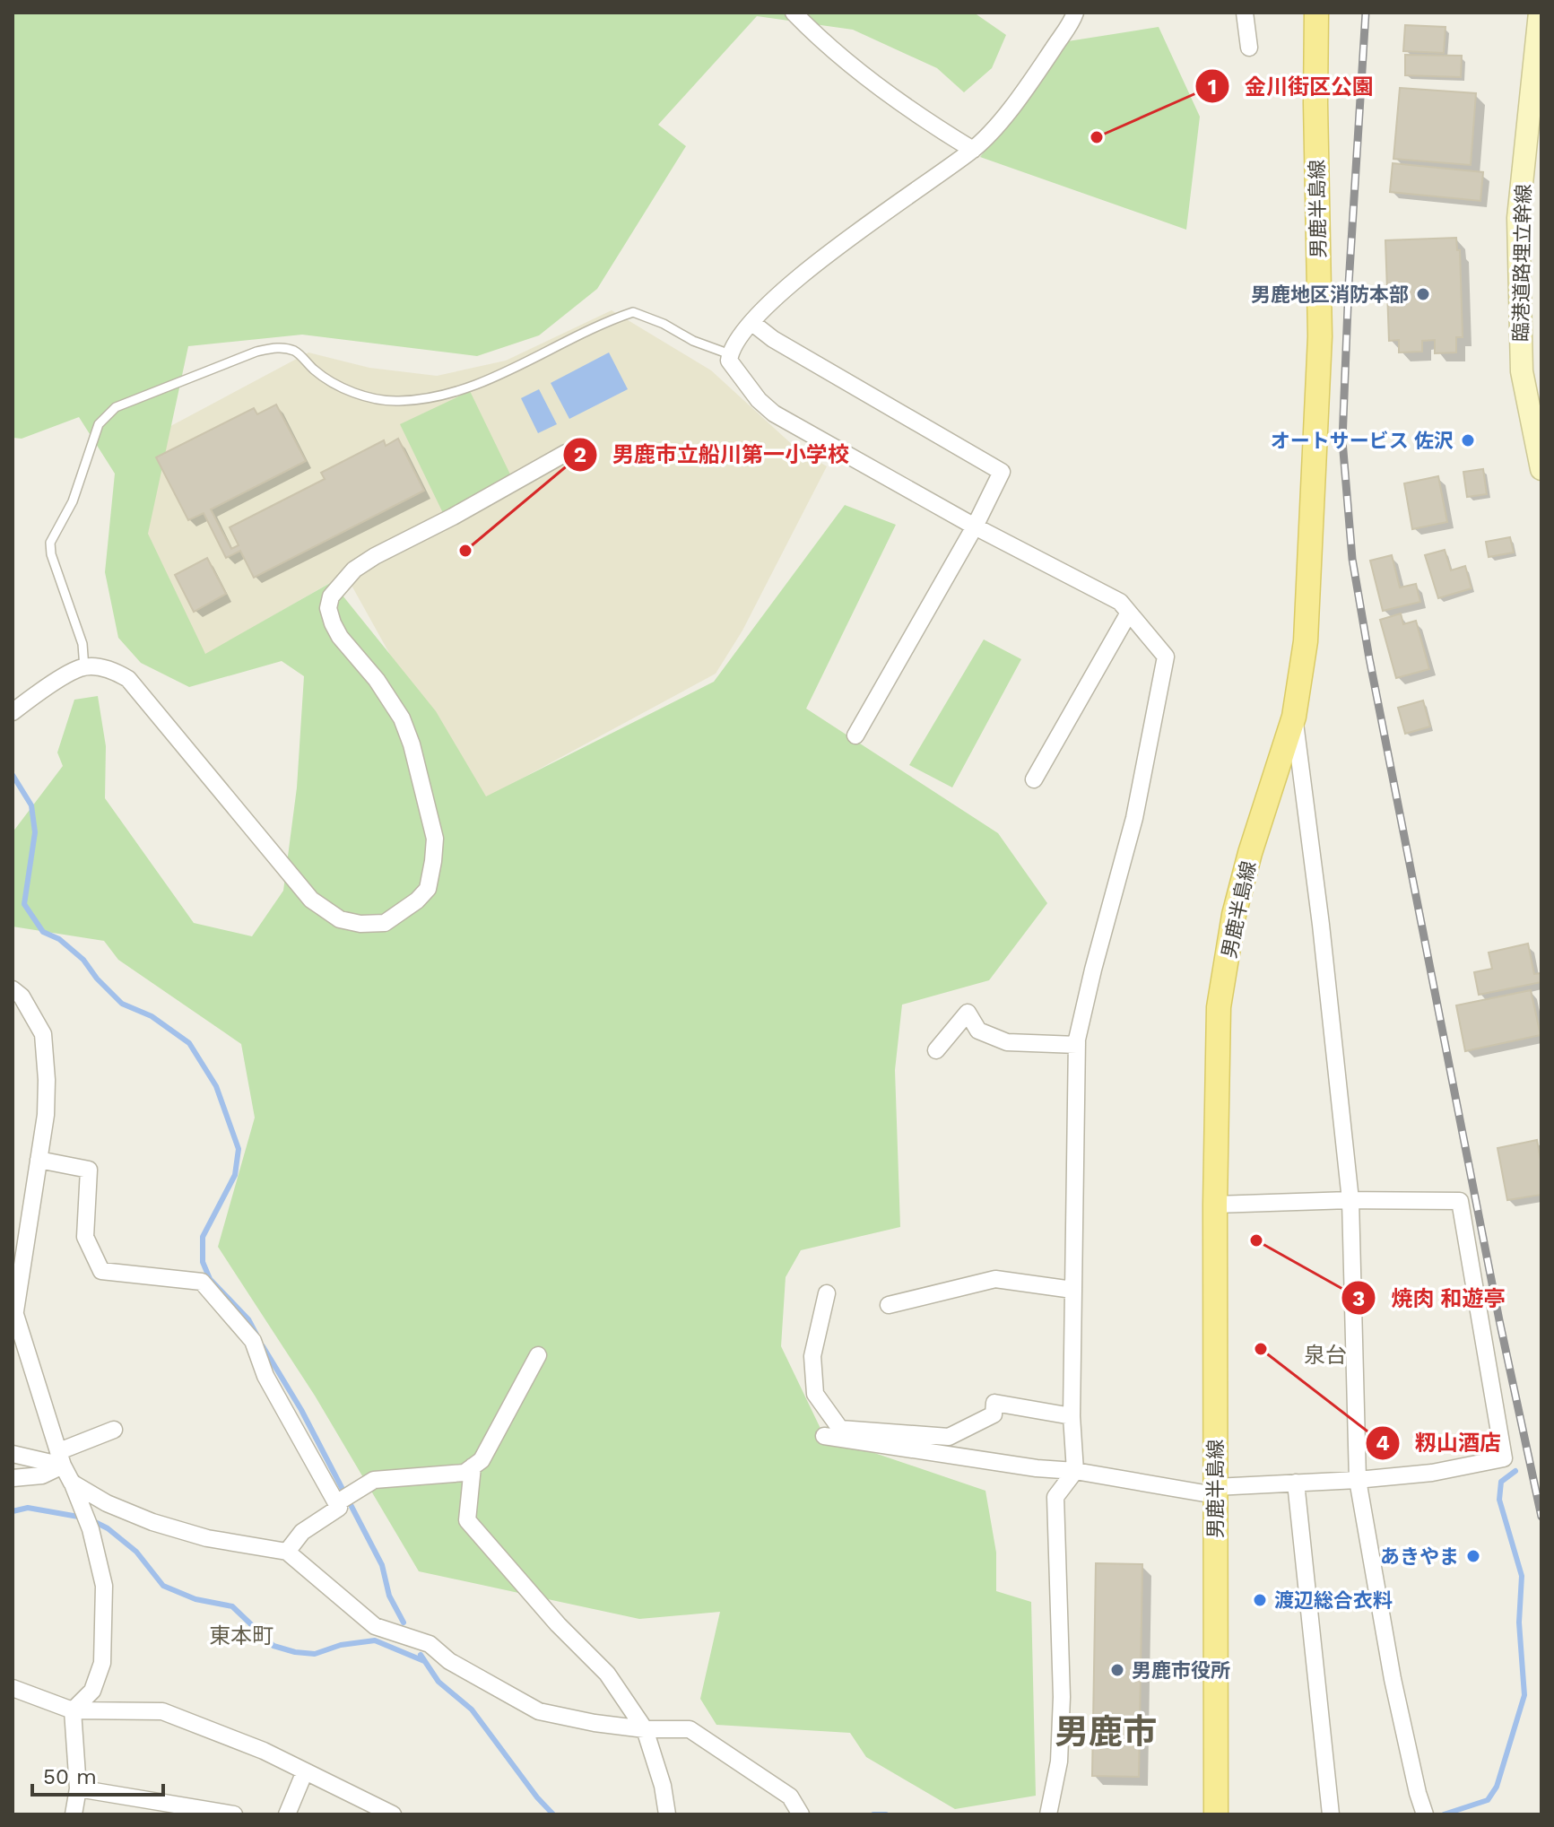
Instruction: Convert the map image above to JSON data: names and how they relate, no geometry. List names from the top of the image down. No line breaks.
{"streets":{"main road":["男鹿半島線"],"street":["臨港道路埋立幹線"]},"districts":["泉台","東本町","男鹿市"],"places":["金川街区公園","男鹿地区消防本部","オートサービス 佐沢","男鹿市立船川第一小学校","焼肉 和遊亭","籾山酒店","あきやま","渡辺総合衣料","男鹿市役所"],"scale_bar":"50 m"}
